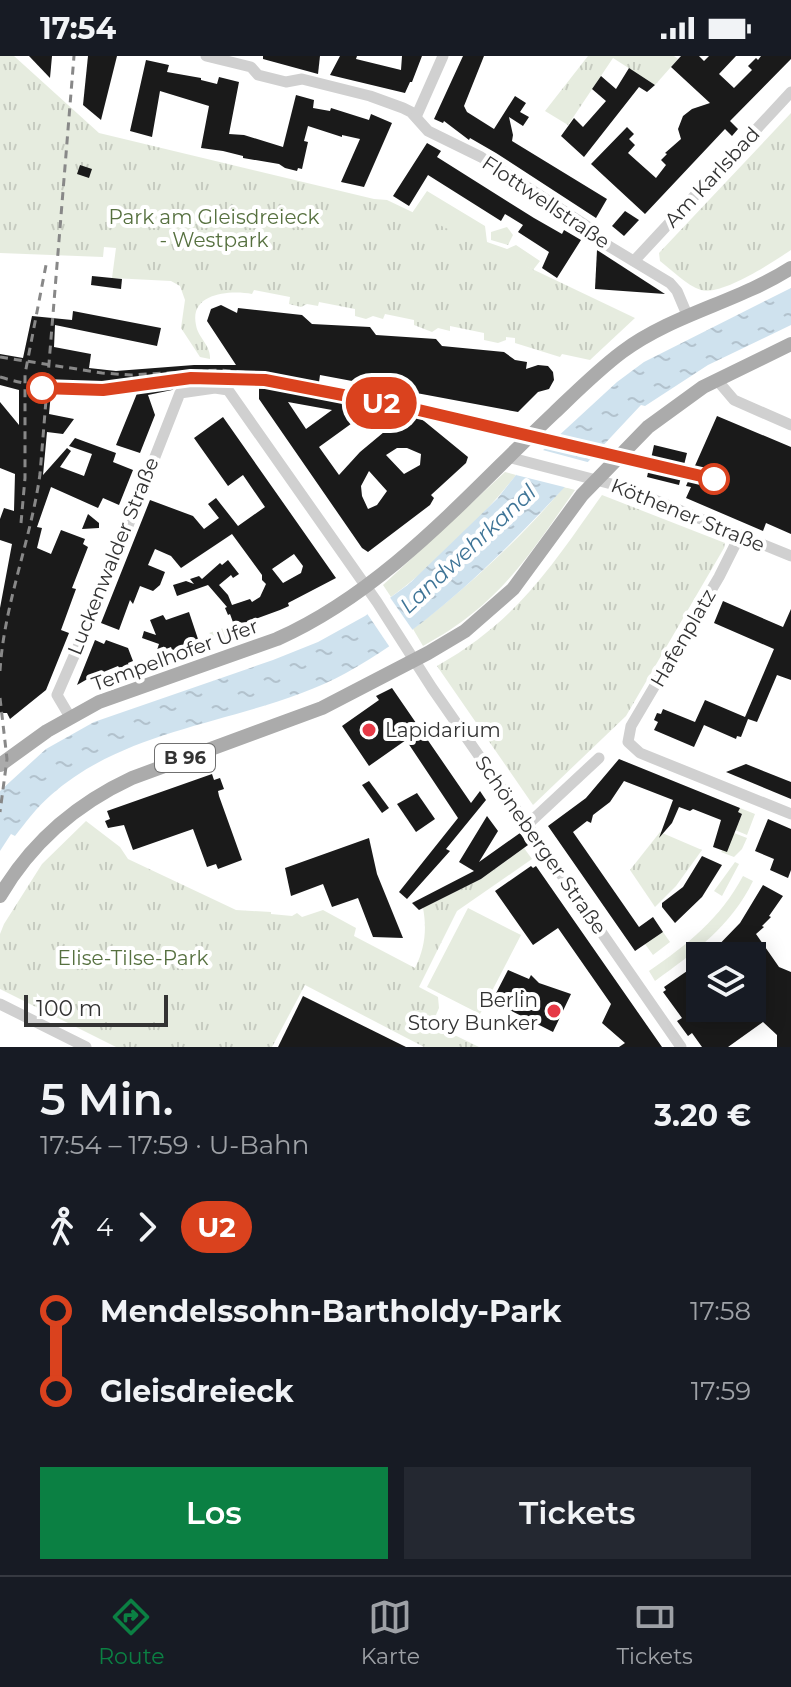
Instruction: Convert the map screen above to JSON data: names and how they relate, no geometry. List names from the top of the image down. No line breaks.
{"streets":{"main road":["Tempelhofer Ufer","B 96"],"street":["Am Karlsbad","Flottwellstraße","Köthener Straße","Luckenwalder Straße","Hafenplatz","Schöneberger Straße"]},"crossings":[["Am Karlsbad","Flottwellstraße"],["Flottwellstraße","Tempelhofer Ufer"],["Köthener Straße","Hafenplatz"],["Köthener Straße","Tempelhofer Ufer"],["Köthener Straße","B 96"],["Luckenwalder Straße","Tempelhofer Ufer"],["Luckenwalder Straße","Schöneberger Straße"],["Tempelhofer Ufer","Schöneberger Straße"],["B 96","Schöneberger Straße"]],"water":["Landwehrkanal"],"parks":["Park am Gleisdreieck - Westpark","Elise-Tilse-Park"],"places":["Lapidarium","Berlin Story Bunker"],"lines":["metro line U2"],"scale_bar":"100 m","page":{"status":"17:54","on_map":"U2","scale":"100 m","heading":["5 Min.","17:54 – 17:59 · U-Bahn","3.20 €"],"legs":["4","U2"],"list":[{"name":"Mendelssohn-Bartholdy-Park","value":"17:58"},{"name":"Gleisdreieck","value":"17:59"}],"buttons":["Los","Tickets"],"tabs":["Route","Karte","Tickets"]}}
